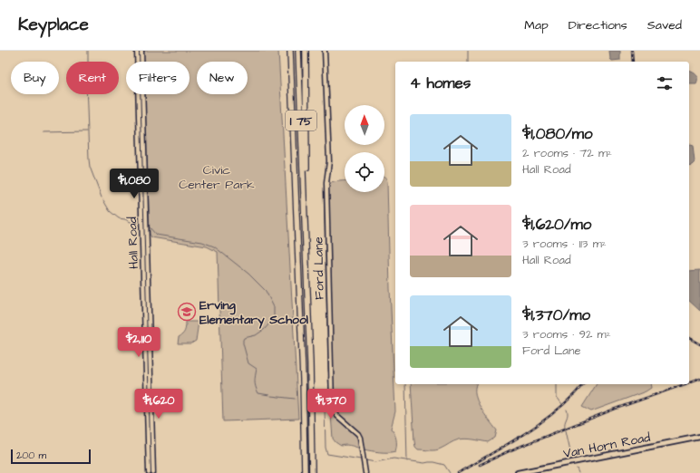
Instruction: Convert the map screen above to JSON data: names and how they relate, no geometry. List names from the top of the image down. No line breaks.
{"streets":{"highway":["I 75"],"main road":["Van Horn Road"],"street":["Hall Road","Ford Lane"]},"parks":["Civic Center Park"],"places":{"school or university":["Erving Elementary School"]},"scale_bar":"200 m","north":"top","page":{"header":"Keyplace","nav":["Map","Directions","Saved"],"chip":["Buy","Rent","Filters","New"],"heading":"4 homes","list":[{"name":"$1,080/mo","note":"2 rooms · 72 m² · Hall Road"},{"name":"$1,620/mo","note":"3 rooms · 113 m² · Hall Road"},{"name":"$1,370/mo","note":"3 rooms · 92 m² · Ford Lane"}],"price":["$1,080","$2,110","$1,620","$1,370"],"scale":"200 m"}}
